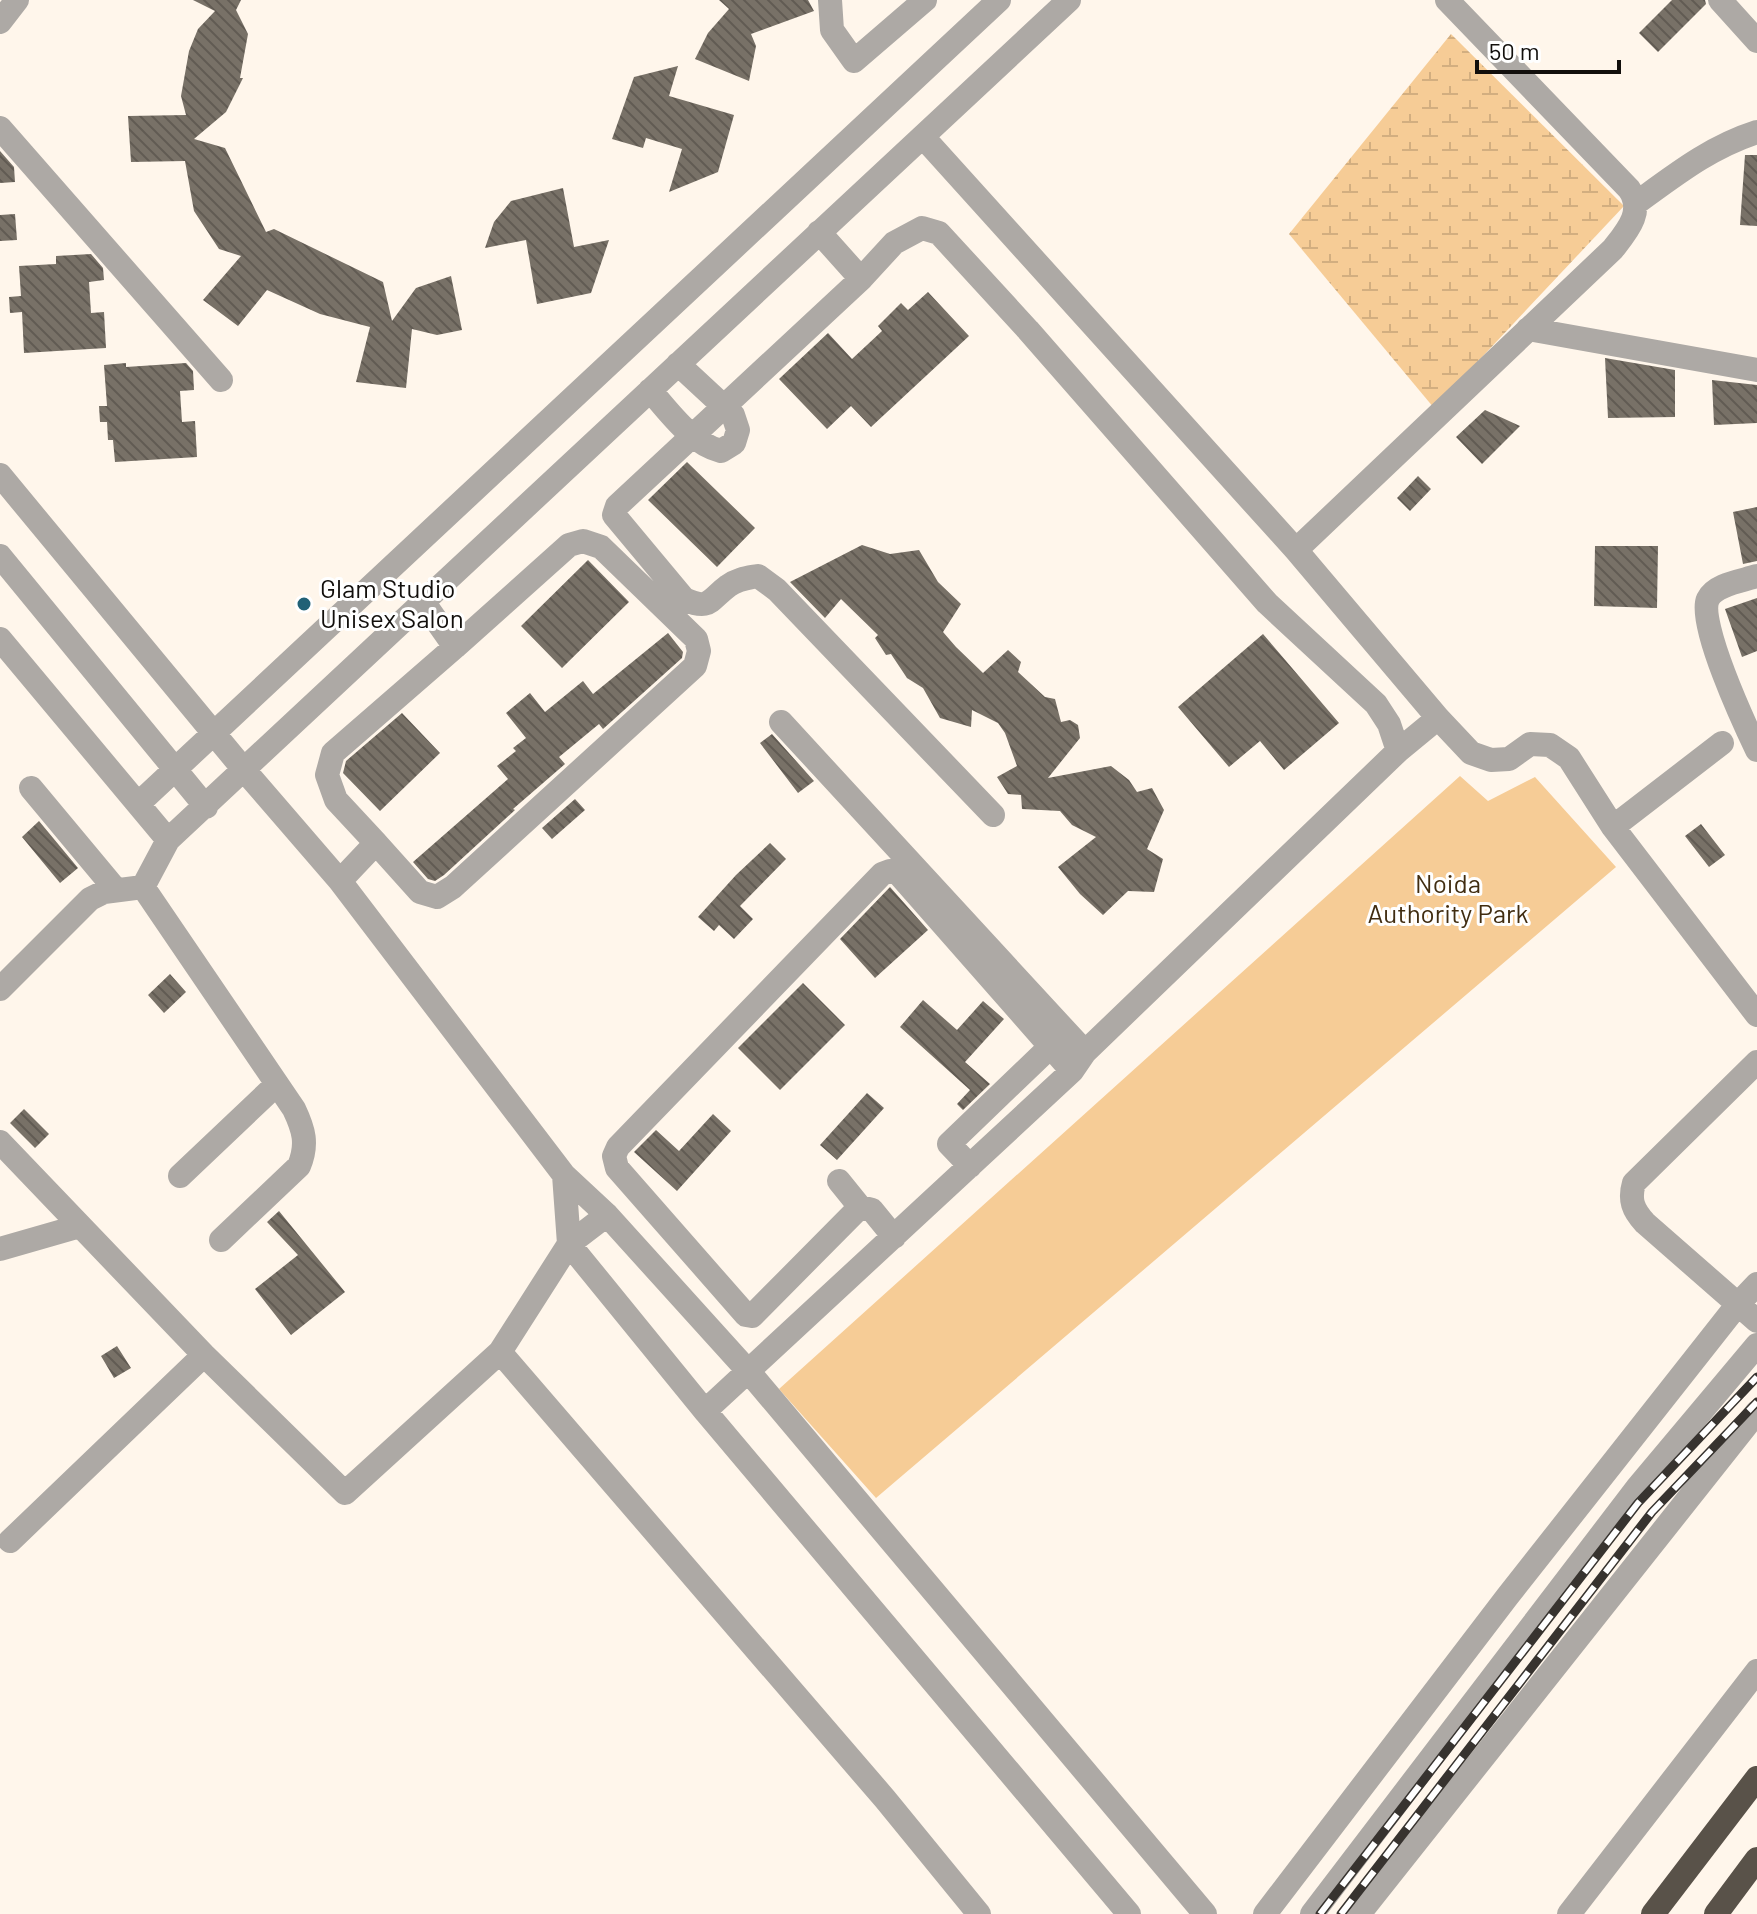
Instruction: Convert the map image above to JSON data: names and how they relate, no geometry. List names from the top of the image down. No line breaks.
{"parks":["Noida Authority Park"],"places":["Glam Studio Unisex Salon"],"scale_bar":"50 m"}
